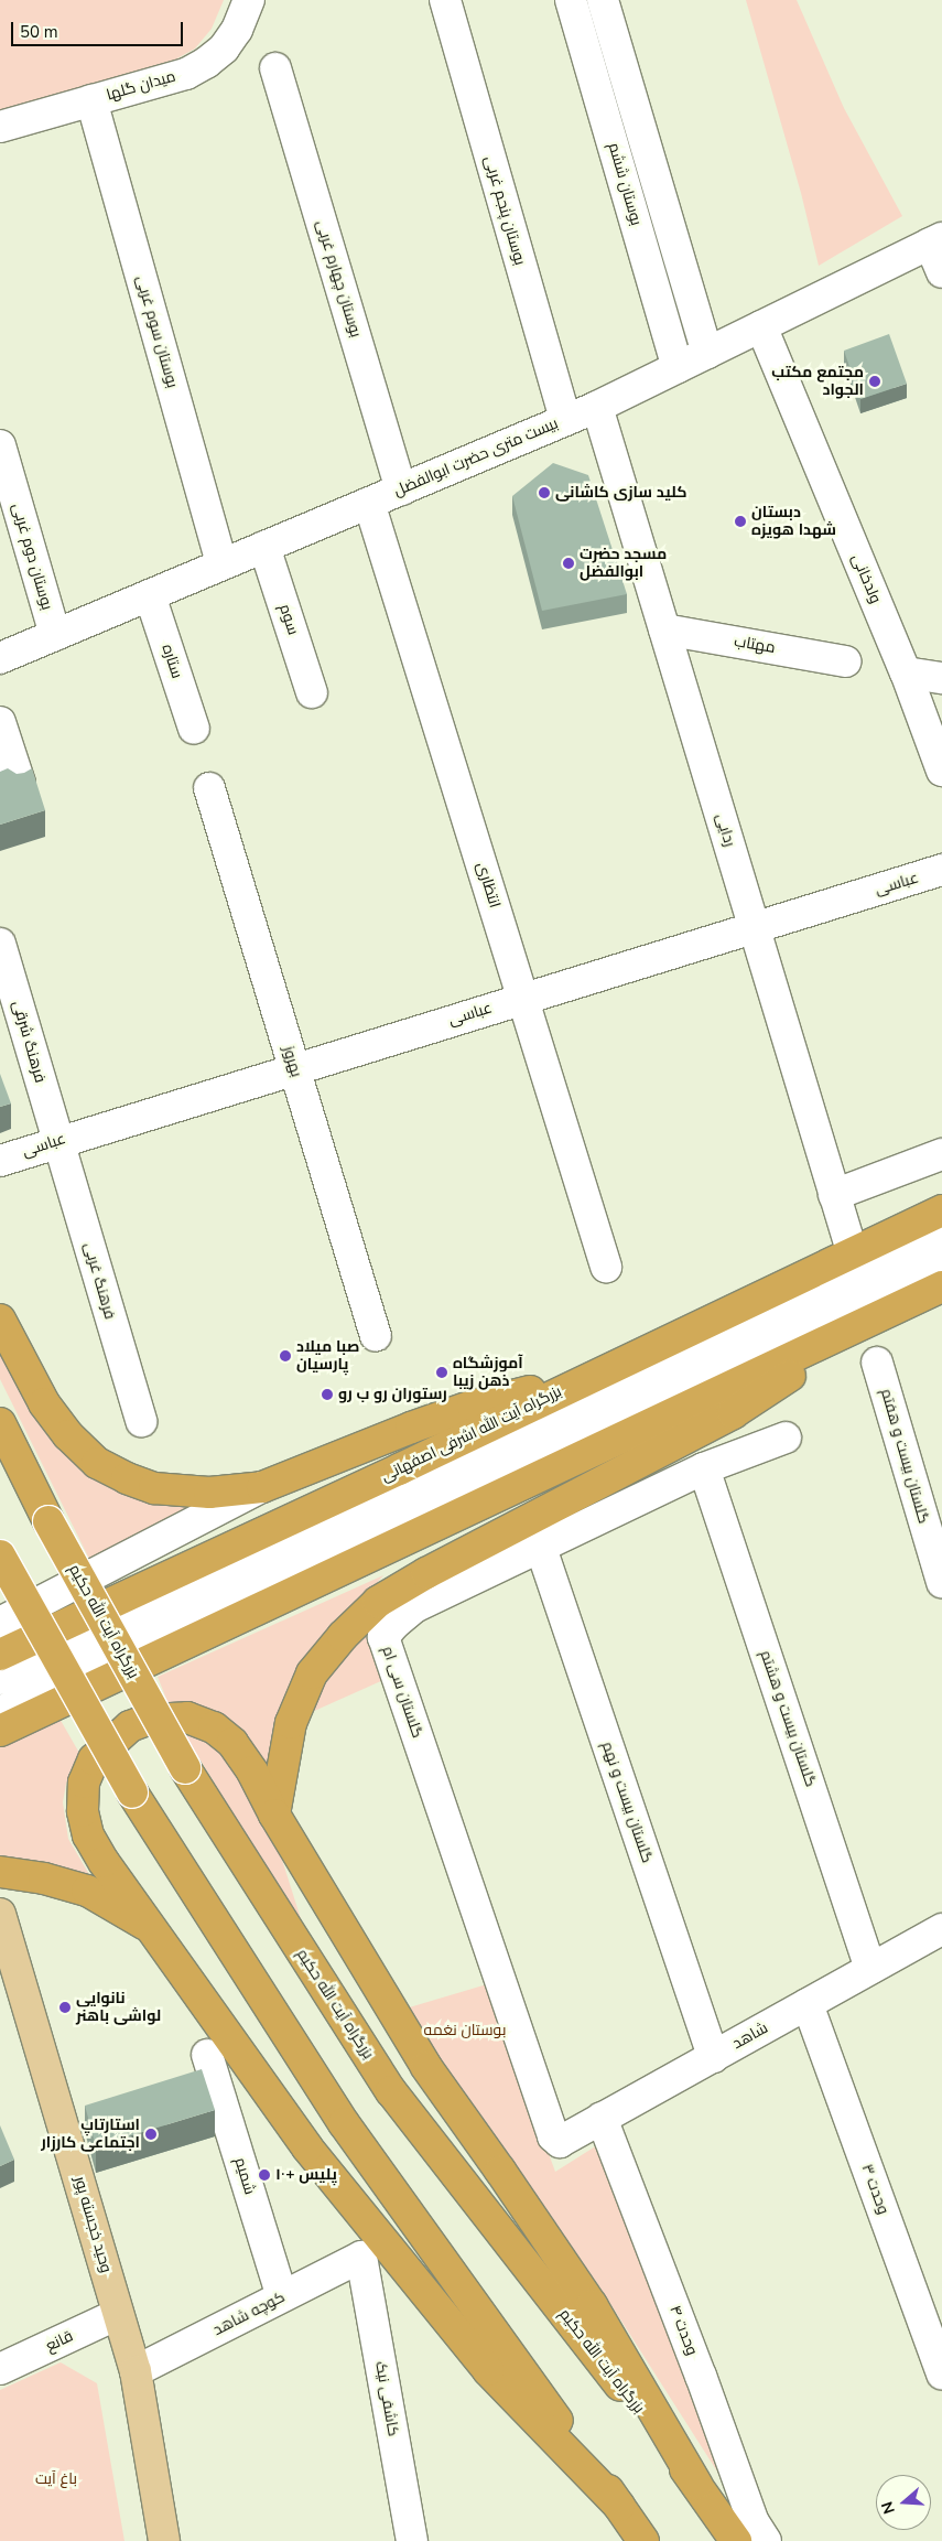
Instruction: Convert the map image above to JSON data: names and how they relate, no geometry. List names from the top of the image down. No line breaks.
{"streets":{"highway":["بزرگراه آیت الله اشرفی اصفهانی","بزرگراه آیت الله حکیم"],"main road":["وحید خجسته پور"],"street":["میدان گلها","بوستان ششم","بوستان پنجم غربی","بوستان چهارم غربی","بوستان سوم غربی","بیست متری حضرت ابوالفضل","بوستان دوم غربی","ولدخانی","سوم","مهتاب","ستاره","ردایی","عباسی","انتظاری","فرهنگ شرقی","بهروز","فرهنگ غربی","گلستان بیست و هفتم","گلستان سی ام","گلستان بیست و هشتم","گلستان بیست و نهم","شاهد","شمیم","وحدت ۳","کوچه شاهد","وحدت ۴","قانع","کاشفی نیک"]},"crossings":[["میدان گلها","بوستان سوم غربی"],["بوستان ششم","بیست متری حضرت ابوالفضل"],["بوستان پنجم غربی","بیست متری حضرت ابوالفضل"],["بوستان چهارم غربی","بیست متری حضرت ابوالفضل"],["بوستان سوم غربی","بیست متری حضرت ابوالفضل"],["بیست متری حضرت ابوالفضل","بوستان دوم غربی"],["بیست متری حضرت ابوالفضل","ولدخانی"],["بیست متری حضرت ابوالفضل","سوم"],["بیست متری حضرت ابوالفضل","ستاره"],["بیست متری حضرت ابوالفضل","ردایی"],["بیست متری حضرت ابوالفضل","انتظاری"],["مهتاب","ردایی"],["ردایی","عباسی"],["ردایی","بزرگراه آیت الله اشرفی اصفهانی"],["عباسی","انتظاری"],["عباسی","فرهنگ شرقی"],["عباسی","بهروز"],["عباسی","فرهنگ غربی"],["فرهنگ شرقی","فرهنگ غربی"],["گلستان سی ام","گلستان بیست و هشتم"],["گلستان سی ام","گلستان بیست و نهم"],["گلستان سی ام","شاهد"],["گلستان بیست و هشتم","شاهد"],["گلستان بیست و نهم","شاهد"],["شاهد","وحدت ۳"],["شاهد","وحدت ۴"],["شمیم","کوچه شاهد"],["وحید خجسته پور","کوچه شاهد"],["وحید خجسته پور","قانع"],["کوچه شاهد","کاشفی نیک"]],"parks":["بوستان نغمه","باغ آیت"],"places":["مجتمع مکتب الجواد","کلید سازی کاشانی","دبستان شهدا هویزه","مسجد حضرت ابوالفضل","صبا میلاد پارسیان","آموزشگاه ذهن زیبا","رستوران رو ب رو","نانوایی لواشی باهنر","استارتاپ اجتماعی کارزار","پلیس +۱۰"],"scale_bar":"50 m","north":"left"}
